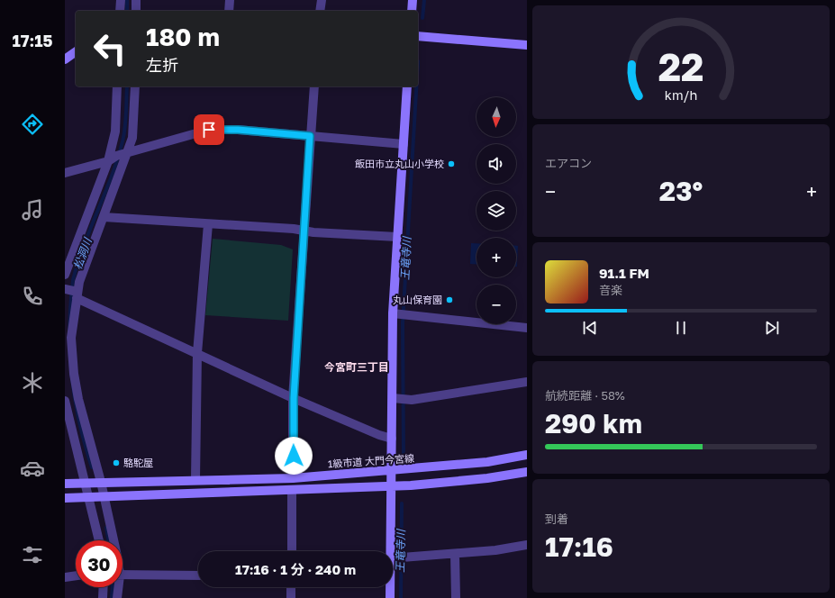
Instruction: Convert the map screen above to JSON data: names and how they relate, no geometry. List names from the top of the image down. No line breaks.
{"streets":{"street":["1級市道 大門今宮線"]},"districts":["今宮町三丁目"],"water":["松洞川","王竜寺川"],"places":["飯田市立丸山小学校","丸山保育園","駱駝屋"],"north":"bottom","page":{"tabs":"17:15","turn":["180 m","左折"],"map_buttons":["+","−"],"tile":["エアコン",["航続距離 · 58%","290 km"],["到着","17:16"]],"heat":["−","23°","+"],"song":["91.1 FM","音楽"],"limit":"30","trip":"17:16 · 1 分 · 240 m","gauge":["22","km/h"]}}
